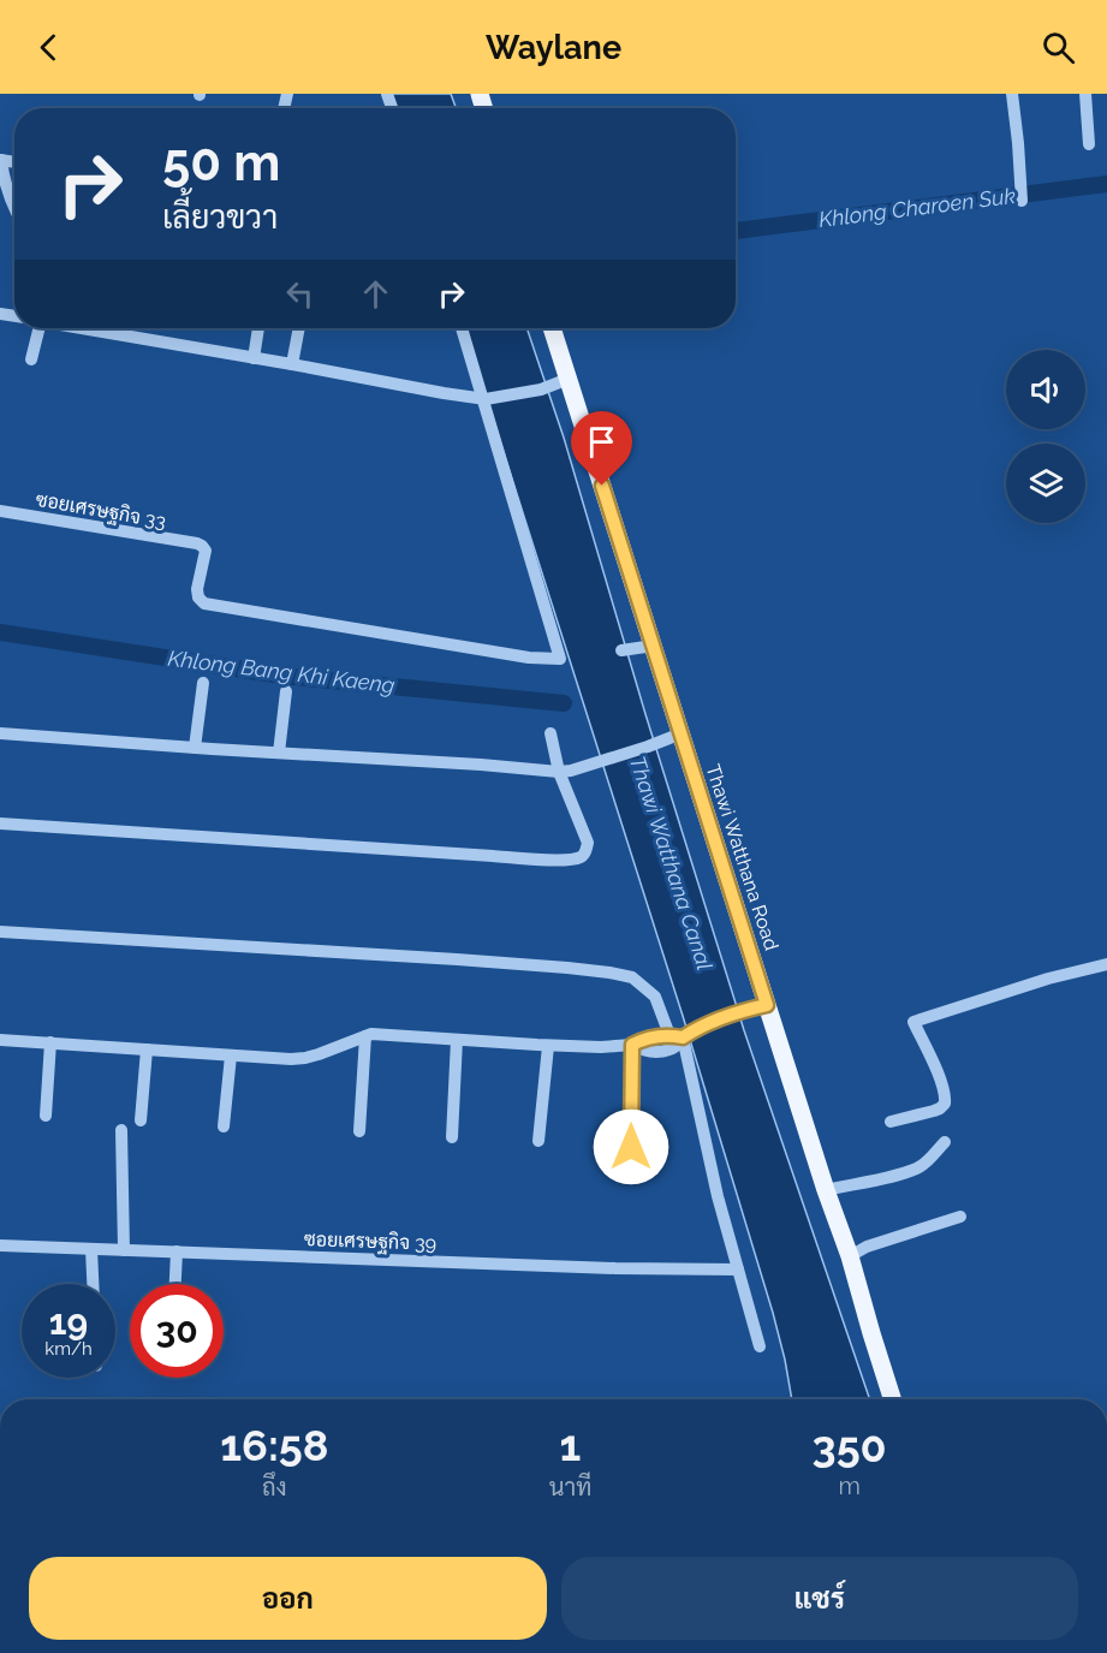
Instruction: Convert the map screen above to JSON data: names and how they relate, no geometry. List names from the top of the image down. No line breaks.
{"streets":{"main road":["Thawi Watthana Road"],"street":["ซอยเศรษฐกิจ 33","ซอยเศรษฐกิจ 39"]},"water":["Khlong Charoen Suk","Khlong Bang Khi Kaeng","Thawi Watthana Canal"],"page":{"header":"Waylane","turn":["50 m","เลี้ยวขวา"],"speed":"19 km/h","limit":"30","eta":["16:58","ถึง","1","นาที","350","m"],"buttons":["ออก","แชร์"]}}
